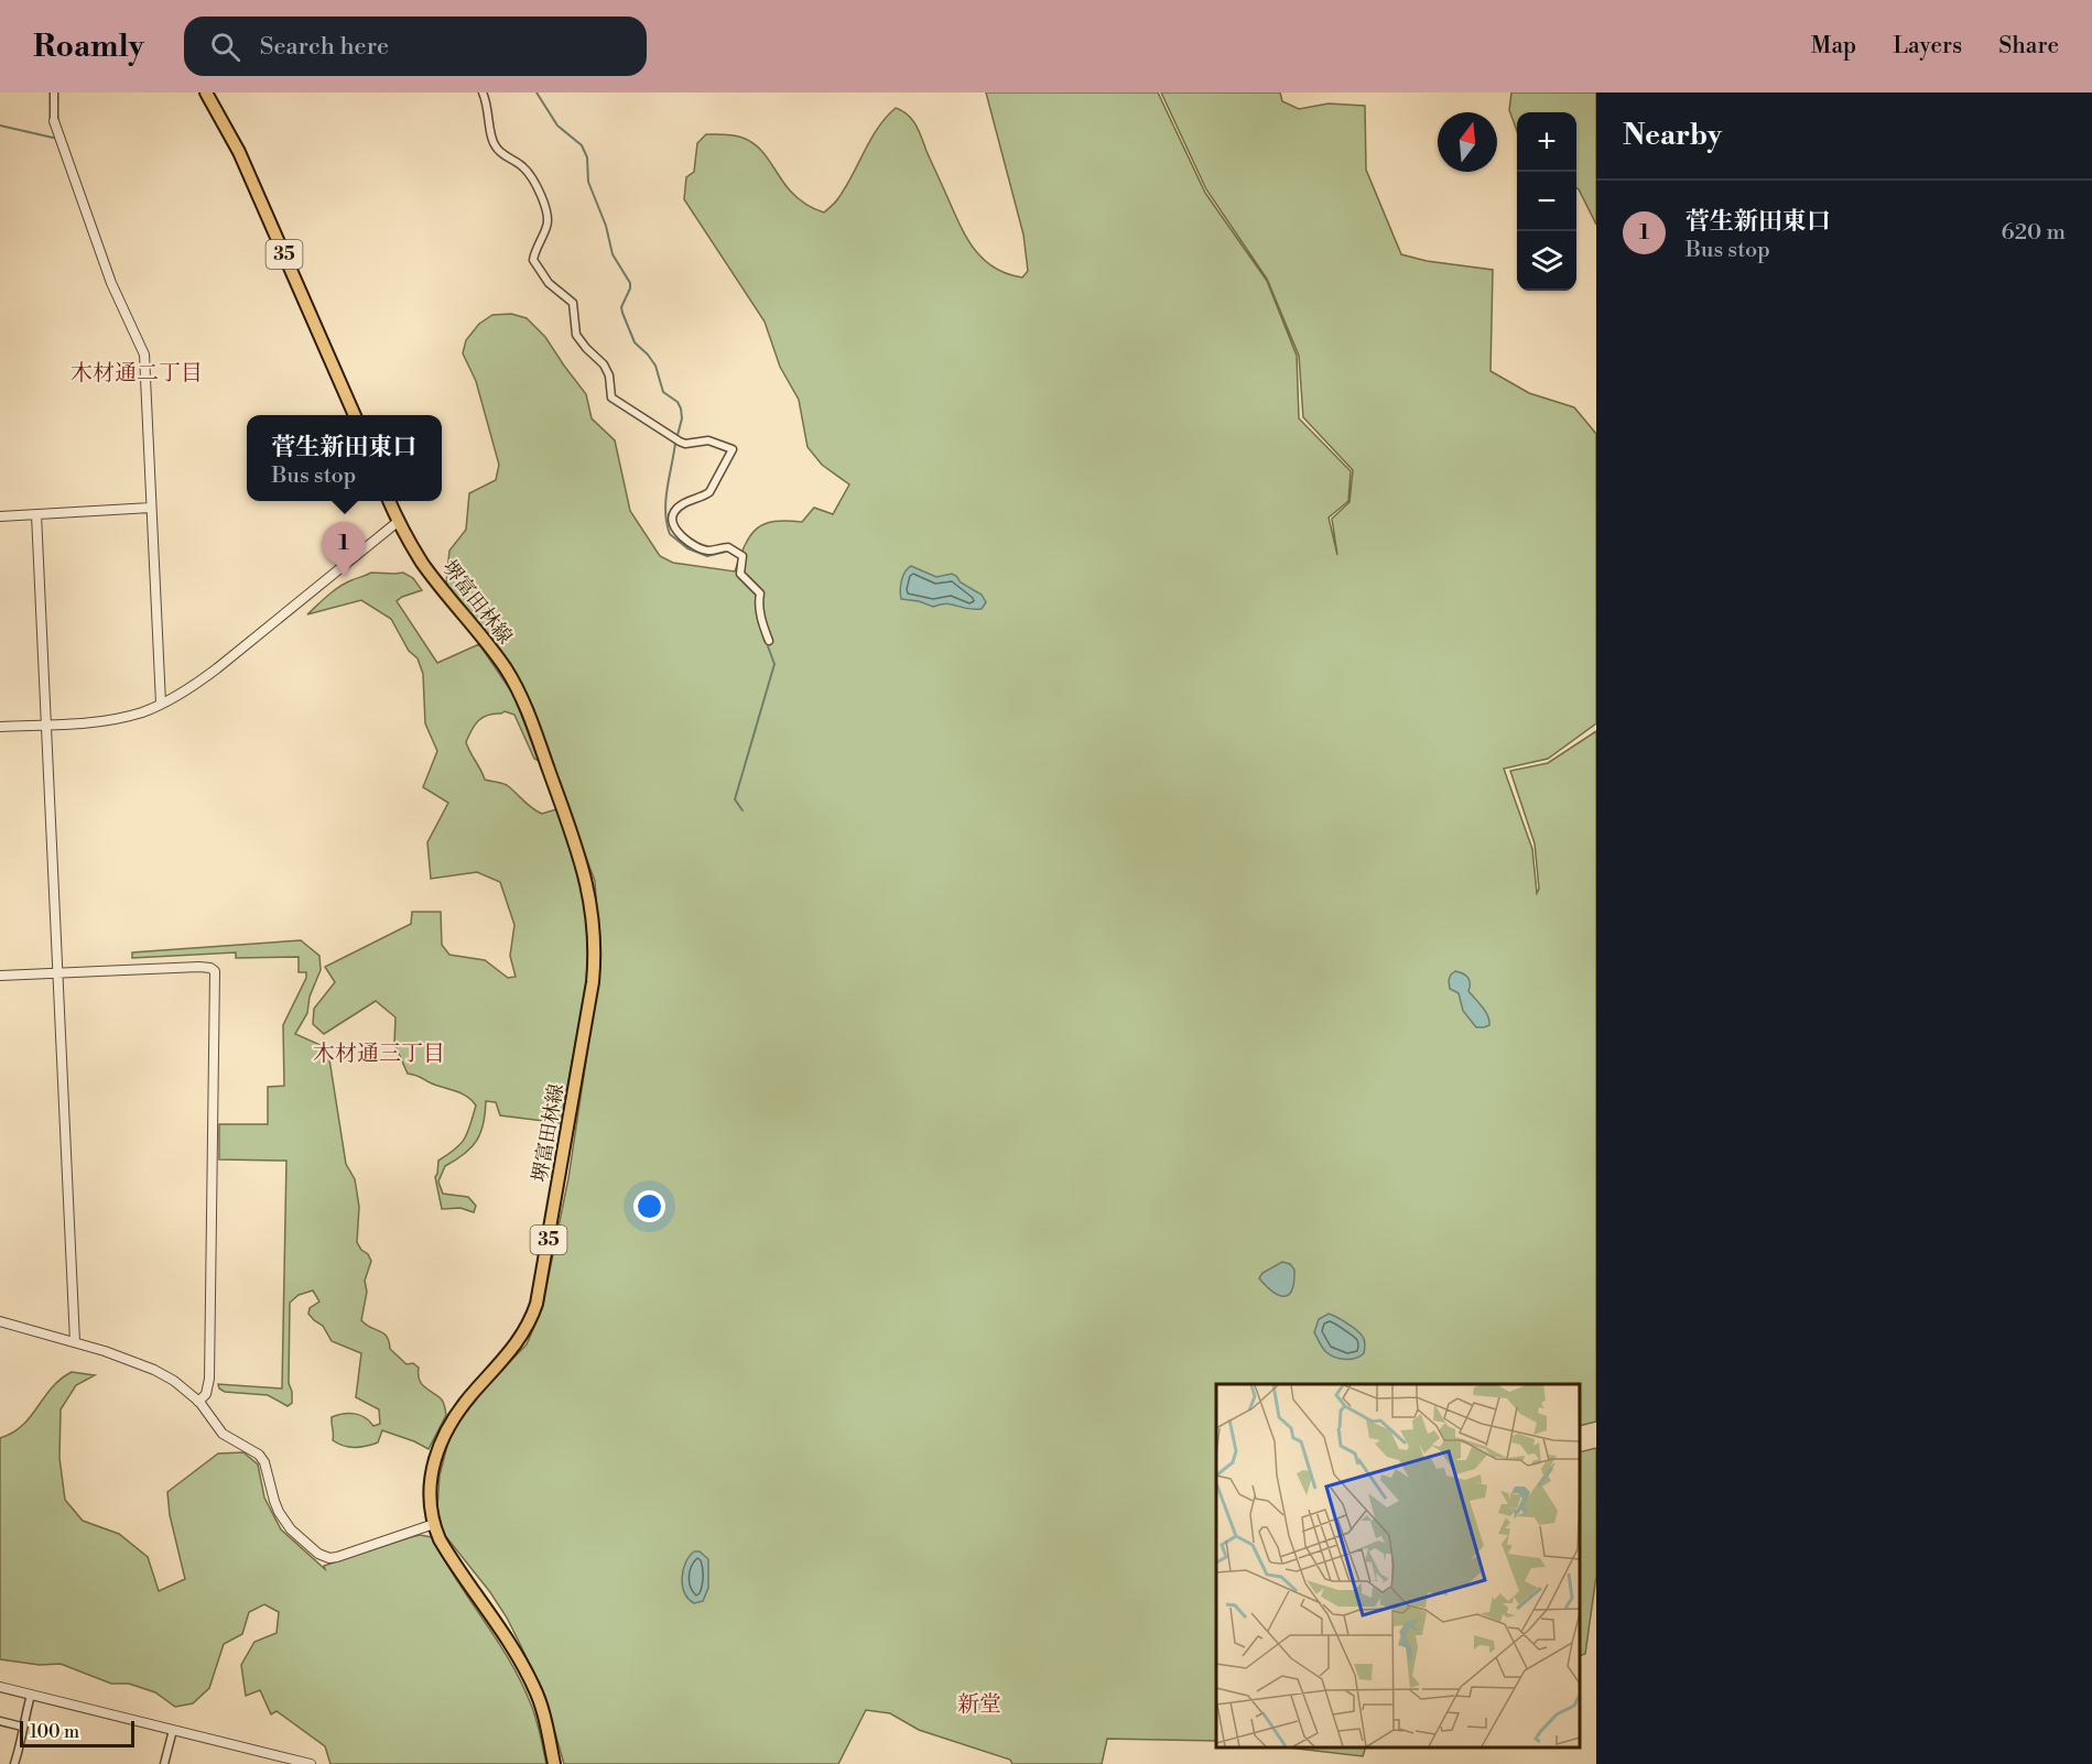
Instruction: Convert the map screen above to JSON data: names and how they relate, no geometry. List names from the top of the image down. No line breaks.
{"streets":{"main road":["35","堺富田林線"]},"districts":["木材通二丁目","木材通三丁目","新堂"],"scale_bar":"100 m","north":"top","page":{"header":"Roamly","search":"Search here","nav":["Map","Layers","Share"],"heading":"Nearby","map_buttons":["+","−"],"list":[{"mark":"1","name":"菅生新田東口","note":"Bus stop","value":"620 m"}],"popup":["菅生新田東口","Bus stop"],"pins":"1","scale":"100 m"}}
